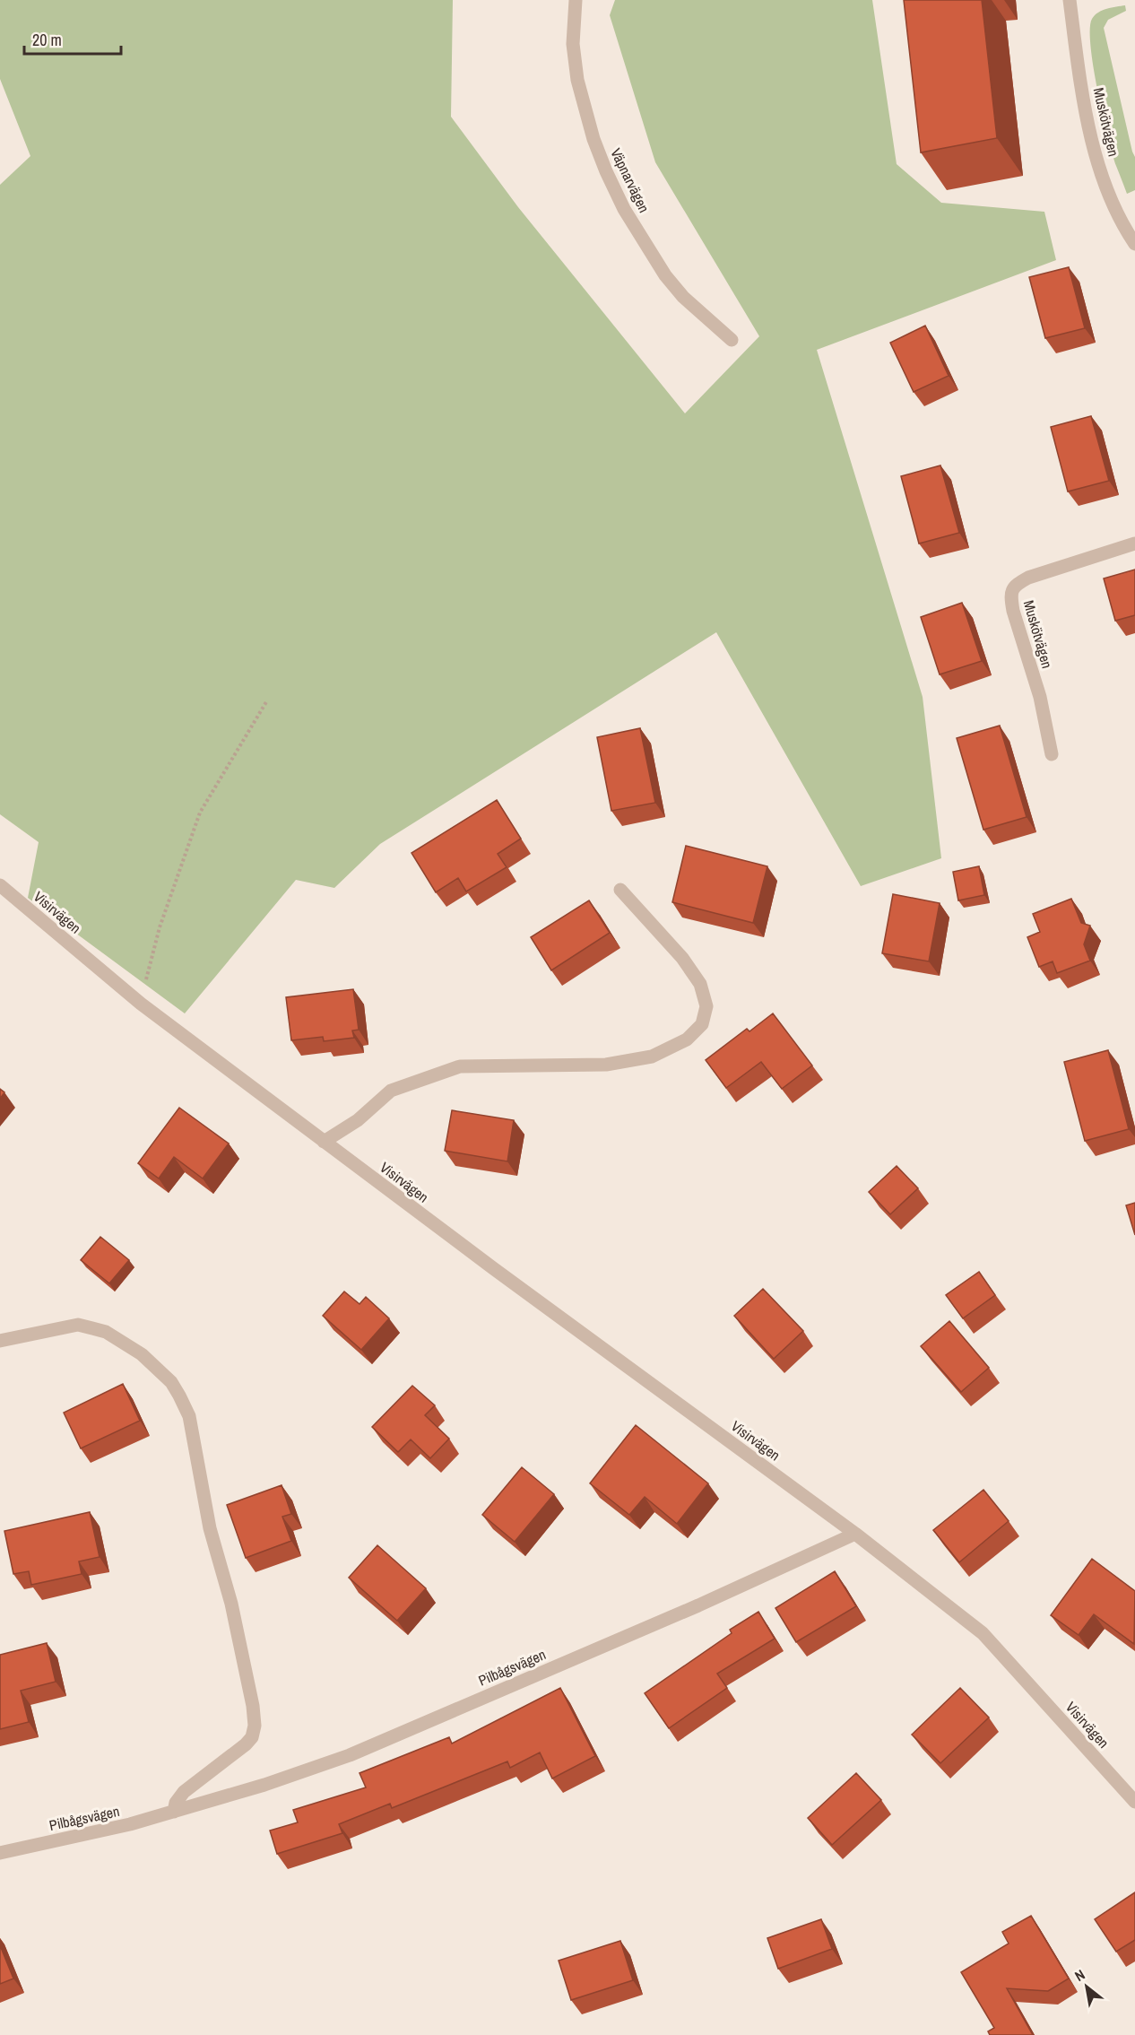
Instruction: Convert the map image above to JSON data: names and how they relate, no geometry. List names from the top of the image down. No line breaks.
{"streets":{"street":["Muskötvägen","Väpnarvägen","Visirvägen","Pilbågsvägen"]},"crossings":[["Visirvägen","Pilbågsvägen"]],"scale_bar":"20 m","north":"top left"}
